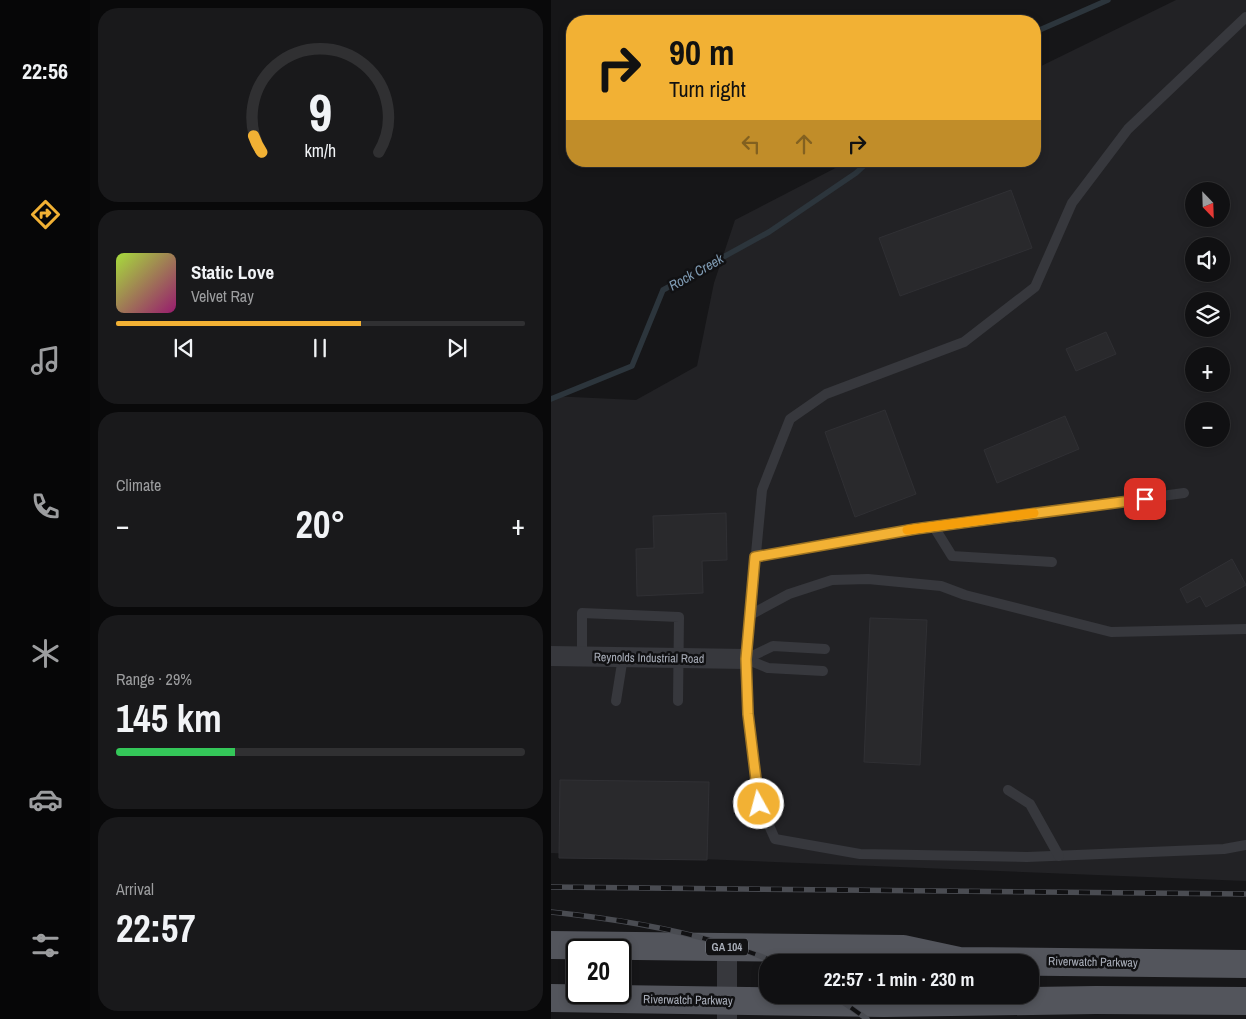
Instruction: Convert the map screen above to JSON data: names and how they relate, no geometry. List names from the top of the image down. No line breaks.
{"streets":{"main road":["GA 104","Riverwatch Parkway"],"street":["Reynolds Industrial Road"]},"water":["Rock Creek"],"north":"bottom right","page":{"tabs":"22:56","turn":["90 m","Turn right"],"map_buttons":["+","−"],"song":["Static Love","Velvet Ray"],"tile":["Climate",["Range · 29%","145 km"],["Arrival","22:57"]],"heat":["−","20°","+"],"limit":"20","trip":"22:57 · 1 min · 230 m","gauge":["9","km/h"]}}
